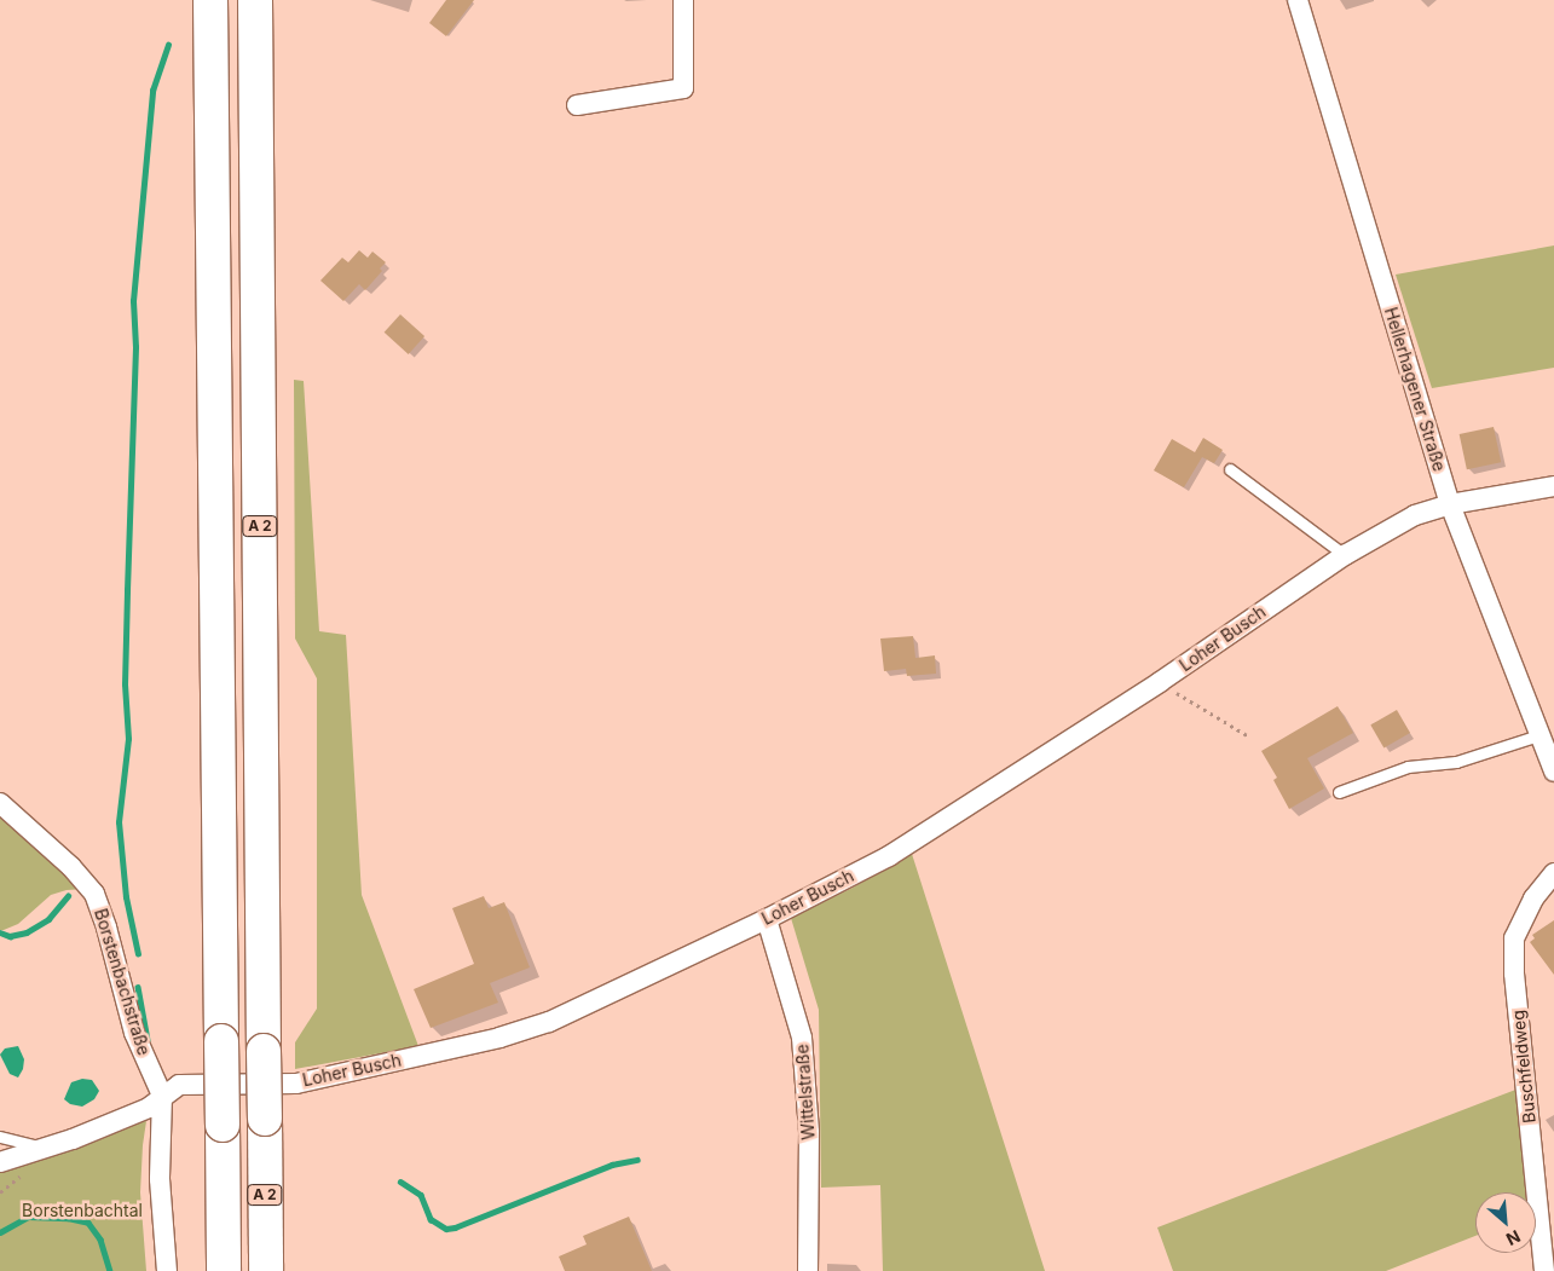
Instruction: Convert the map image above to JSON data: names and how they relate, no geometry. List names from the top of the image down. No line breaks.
{"streets":{"highway":["A 2"],"street":["Hellerhagener Straße","Loher Busch","Borstenbachstraße","Buschfeldweg","Wittelstraße"]},"crossings":[["Hellerhagener Straße","Loher Busch"],["Loher Busch","Borstenbachstraße"],["Loher Busch","Wittelstraße"]],"parks":["Borstenbachtal"],"north":"bottom right"}
